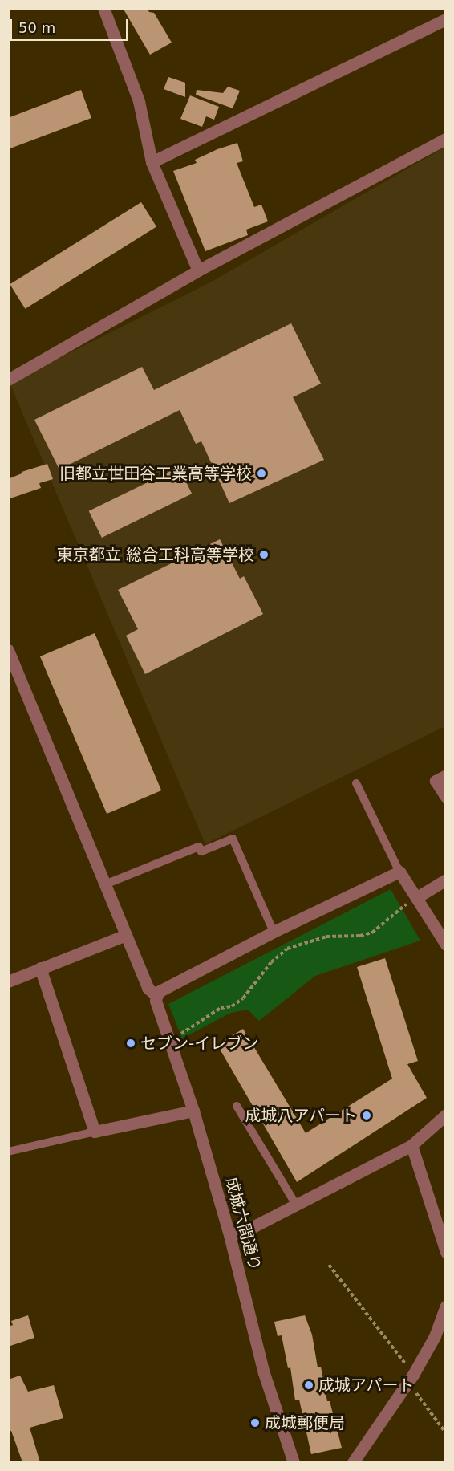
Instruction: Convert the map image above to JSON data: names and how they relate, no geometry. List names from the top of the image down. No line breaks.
{"streets":{"street":["成城六間通り"]},"places":["旧都立世田谷工業高等学校","東京都立 総合工科高等学校","セブン-イレブン","成城八アパート","成城アパート","成城郵便局"],"scale_bar":"50 m"}
